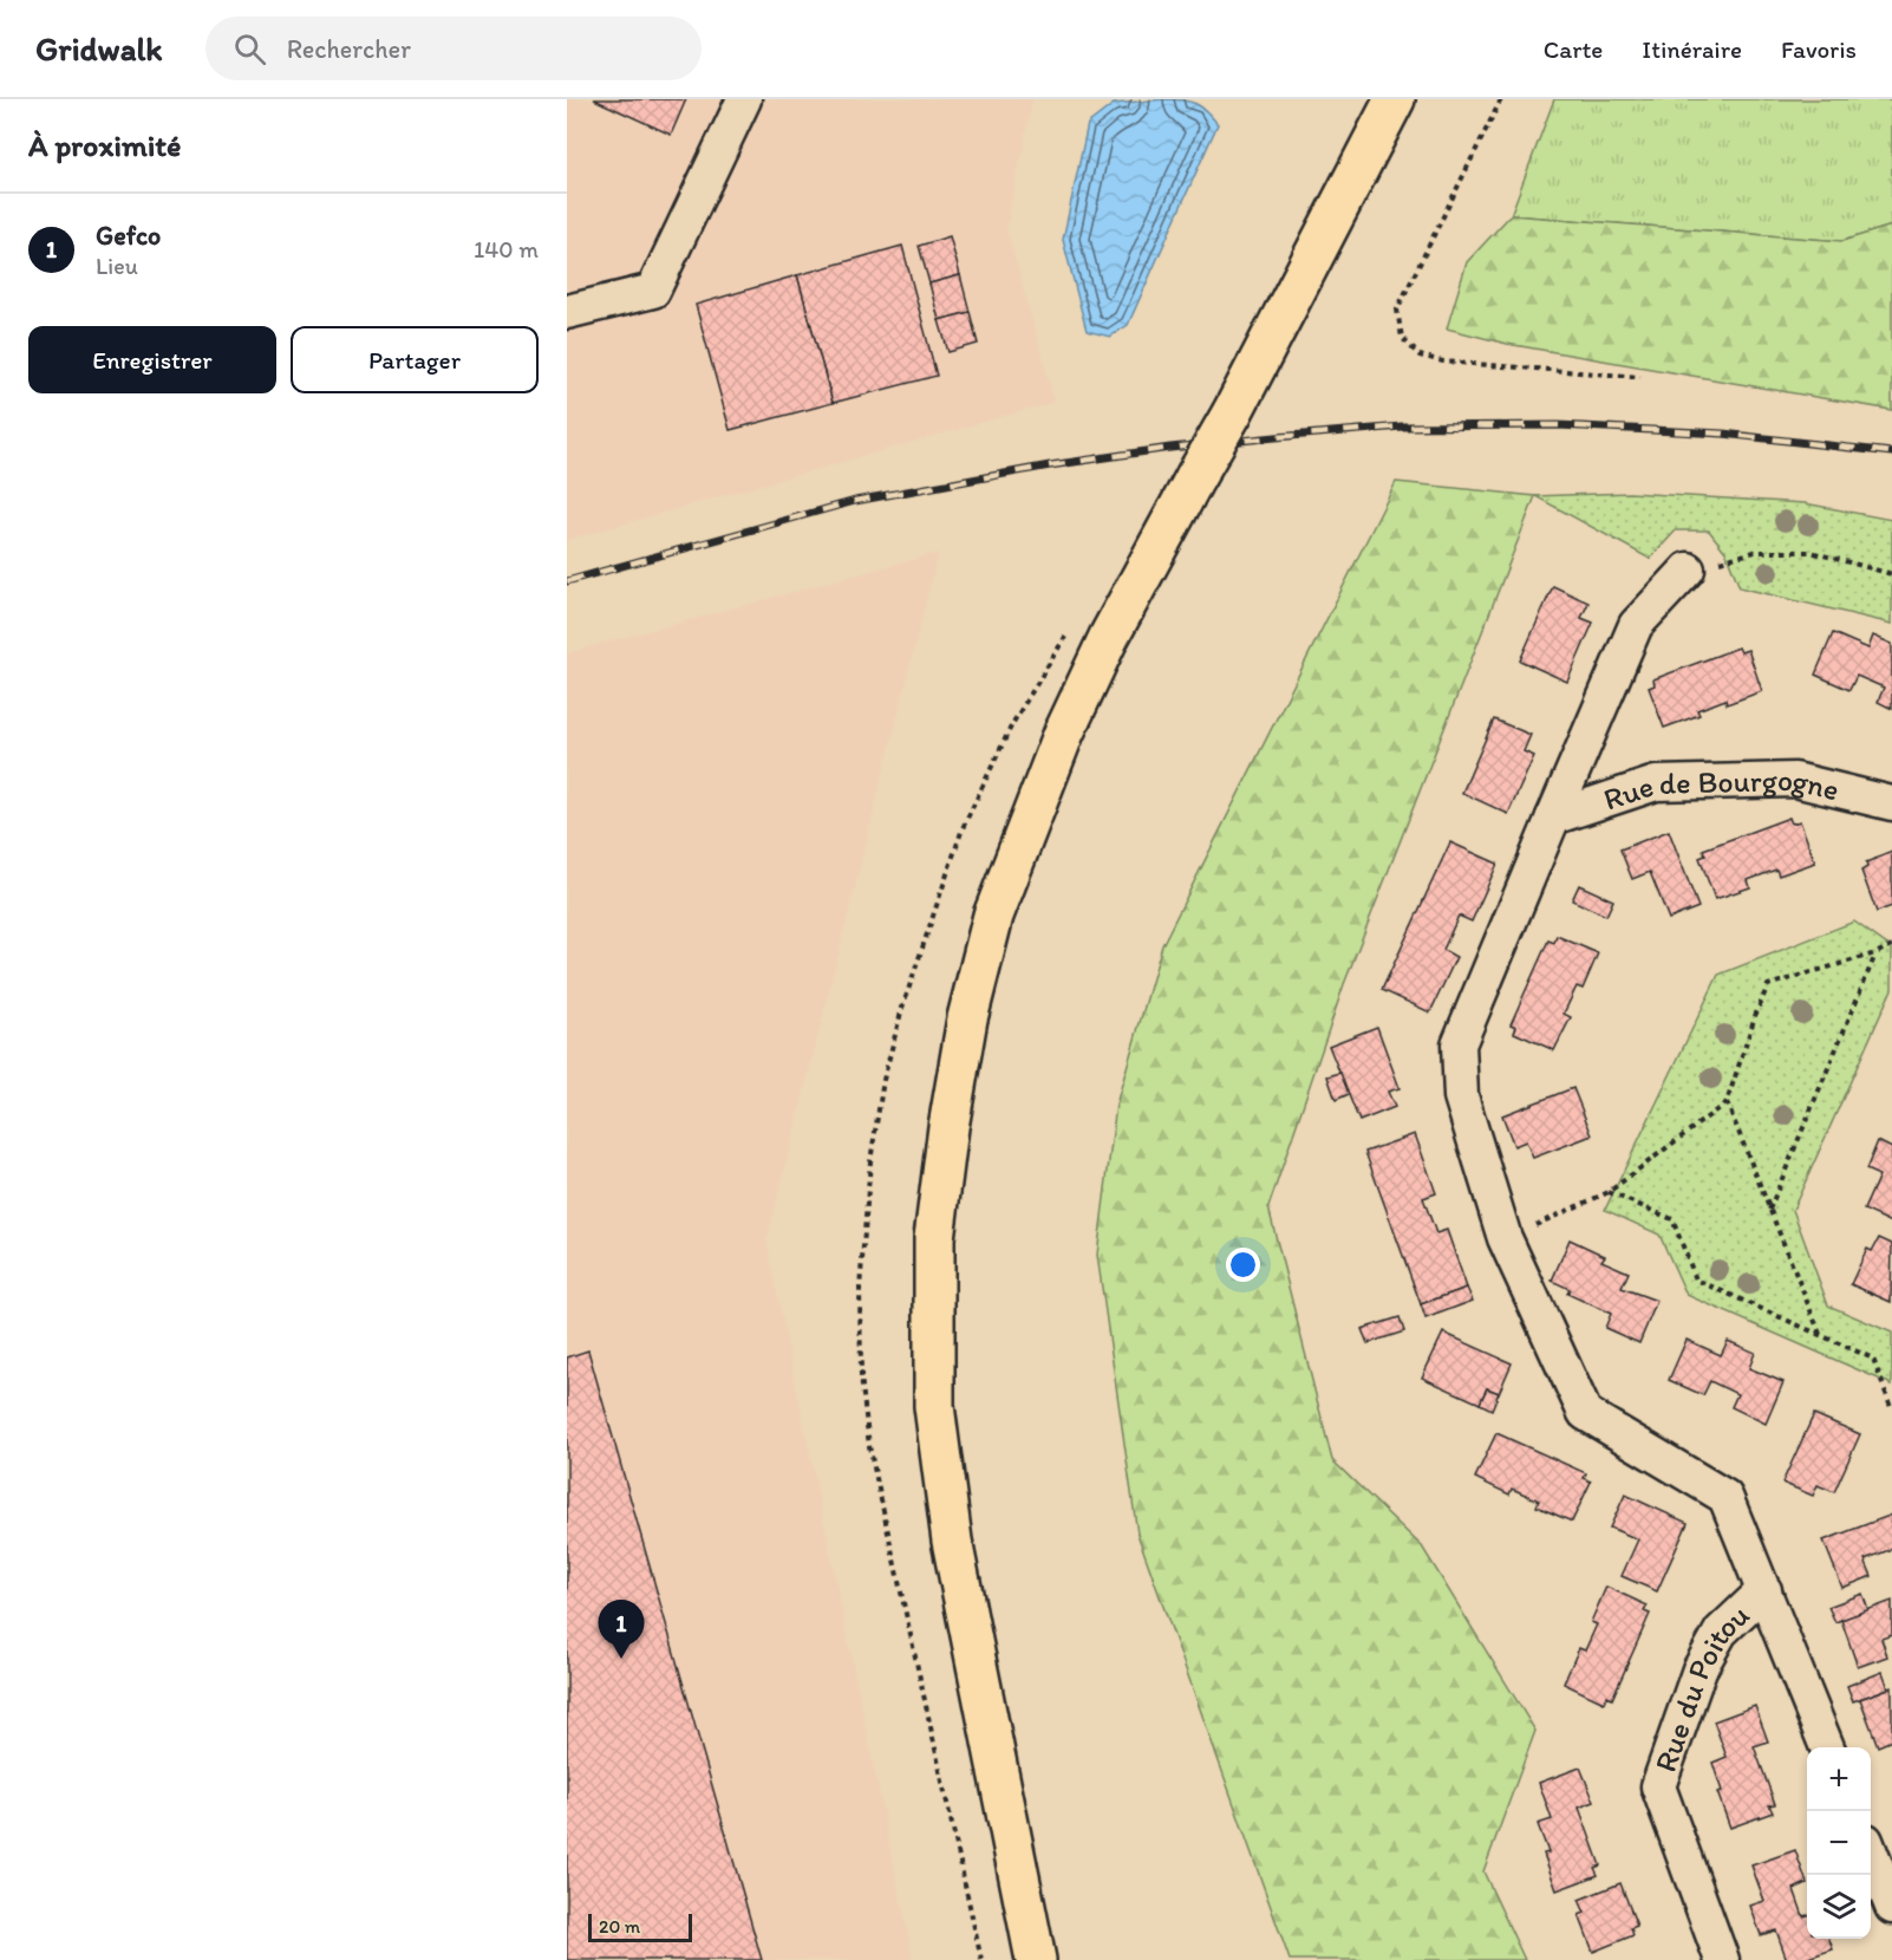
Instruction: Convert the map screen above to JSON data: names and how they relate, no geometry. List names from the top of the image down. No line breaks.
{"streets":{"street":["Rue de Bourgogne","Rue du Poitou"]},"crossings":[["Rue de Bourgogne","Rue du Poitou"]],"scale_bar":"20 m","page":{"header":"Gridwalk","search":"Rechercher","nav":["Carte","Itinéraire","Favoris"],"heading":"À proximité","list":[{"mark":"1","name":"Gefco","note":"Lieu","value":"140 m"}],"buttons":["Enregistrer","Partager"],"pins":"1","map_buttons":["+","−"],"scale":"20 m"}}
